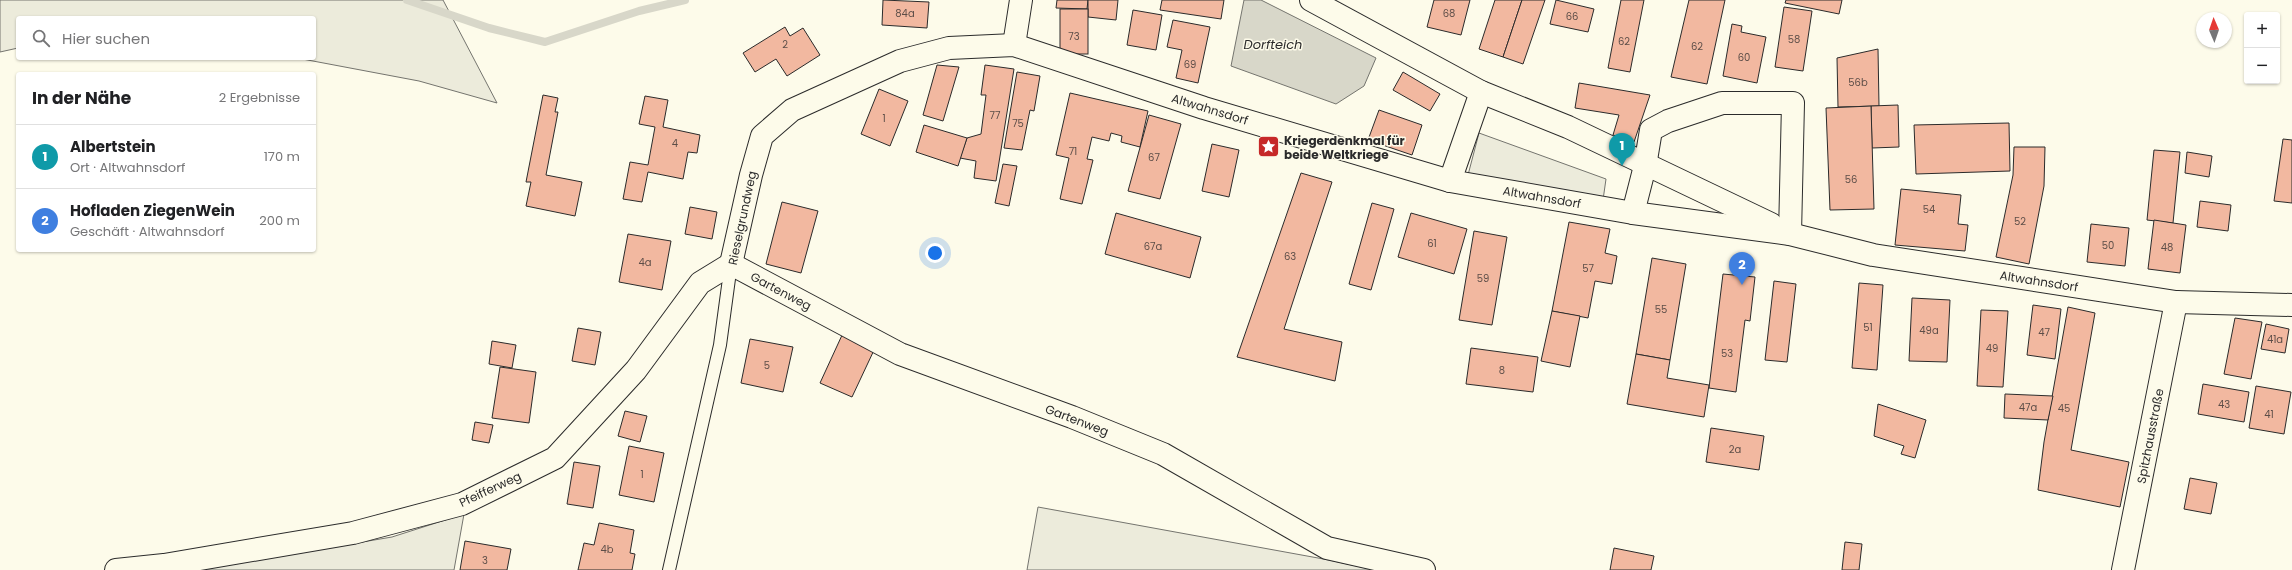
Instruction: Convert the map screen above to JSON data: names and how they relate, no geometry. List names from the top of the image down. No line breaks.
{"streets":{"street":["Altwahnsdorf","Rieselgrundweg","Gartenweg","Spitzhausstraße","Pfeifferweg"]},"crossings":[["Altwahnsdorf","Rieselgrundweg"],["Altwahnsdorf","Spitzhausstraße"],["Rieselgrundweg","Gartenweg"],["Rieselgrundweg","Pfeifferweg"],["Gartenweg","Pfeifferweg"]],"water":["Dorfteich"],"places":{"place":["Kriegerdenkmal für beide Weltkriege"]},"house_numbers":["84a","68","66","73","58","62","2","62","60","69","56b","77","1","75","4","71","67","56","54","52","61","50","67a","48","63","4a","57","59","55","51","49a","47","41a","49","53","5","8","43","47a","45","41","2a","1","4b","3"],"north":"top","page":{"map_buttons":["+","−"],"search":"Hier suchen","heading":["In der Nähe","2 Ergebnisse"],"list":[{"mark":"1","name":"Albertstein","note":"Ort · Altwahnsdorf","value":"170 m"},{"mark":"2","name":"Hofladen ZiegenWein","note":"Geschäft · Altwahnsdorf","value":"200 m"}],"pins":["1","2"]}}
